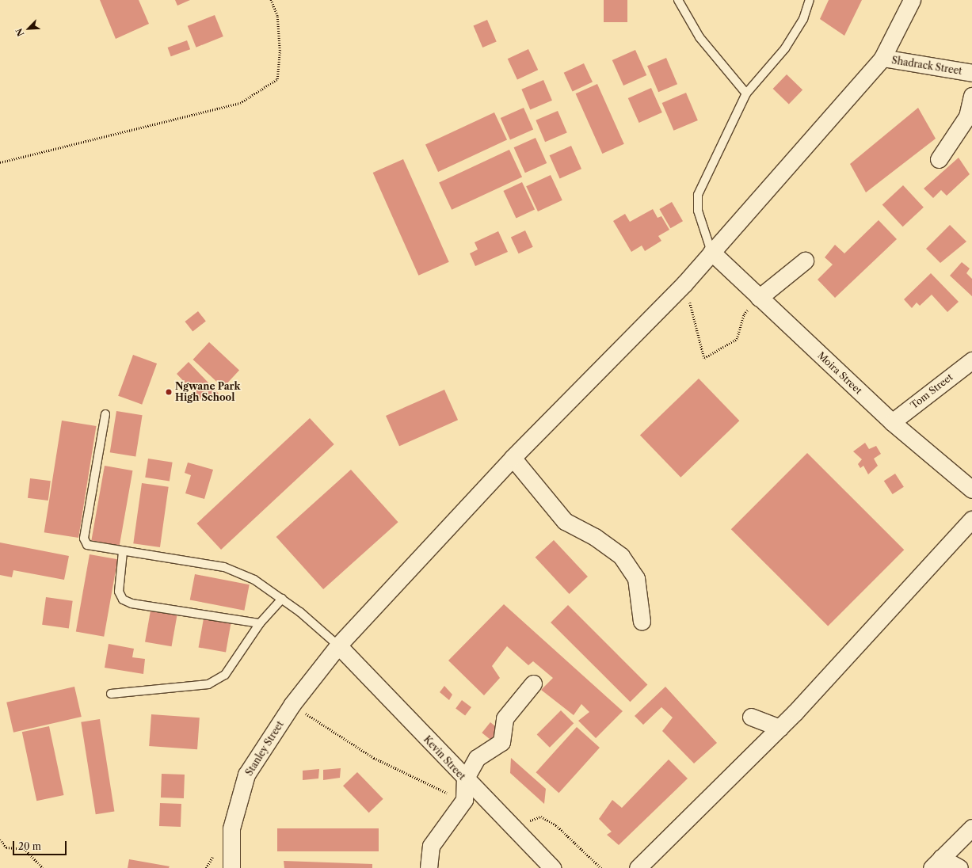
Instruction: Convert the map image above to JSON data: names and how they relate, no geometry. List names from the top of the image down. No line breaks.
{"streets":{"street":["Shadrack Street","Moira Street","Tom Street","Stanley Street","Kevin Street"]},"crossings":[["Shadrack Street","Stanley Street"],["Moira Street","Tom Street"],["Moira Street","Stanley Street"],["Stanley Street","Kevin Street"]],"places":["Ngwane Park High School"],"scale_bar":"20 m","north":"bottom left"}
